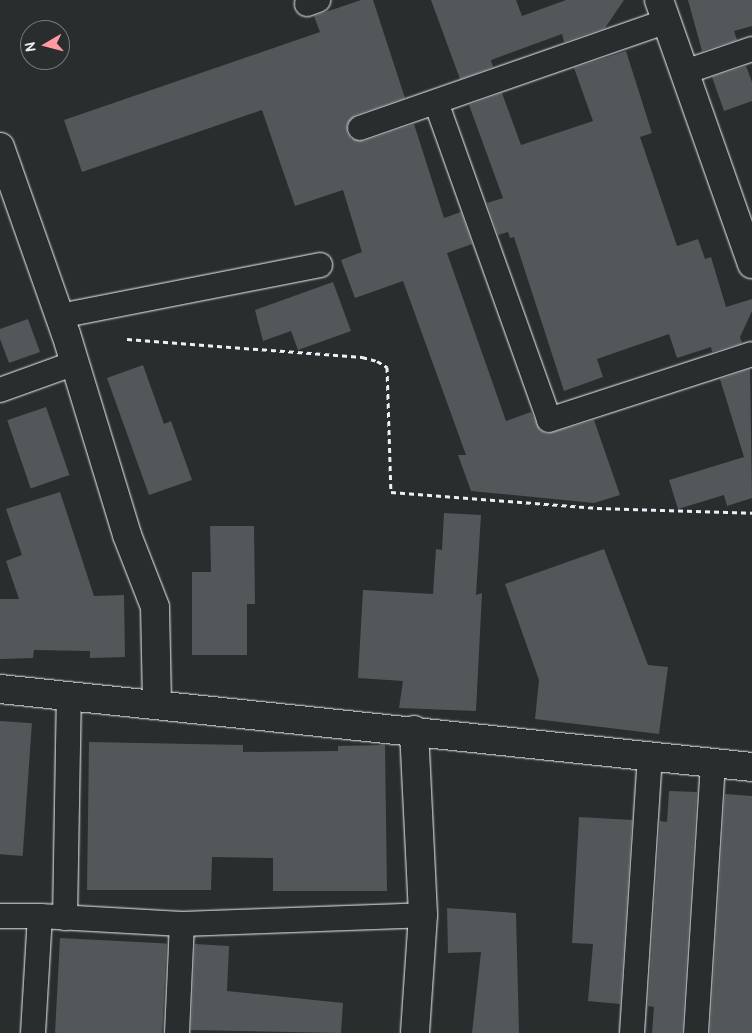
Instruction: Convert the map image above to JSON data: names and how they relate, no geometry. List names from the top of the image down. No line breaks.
{"north":"left"}
